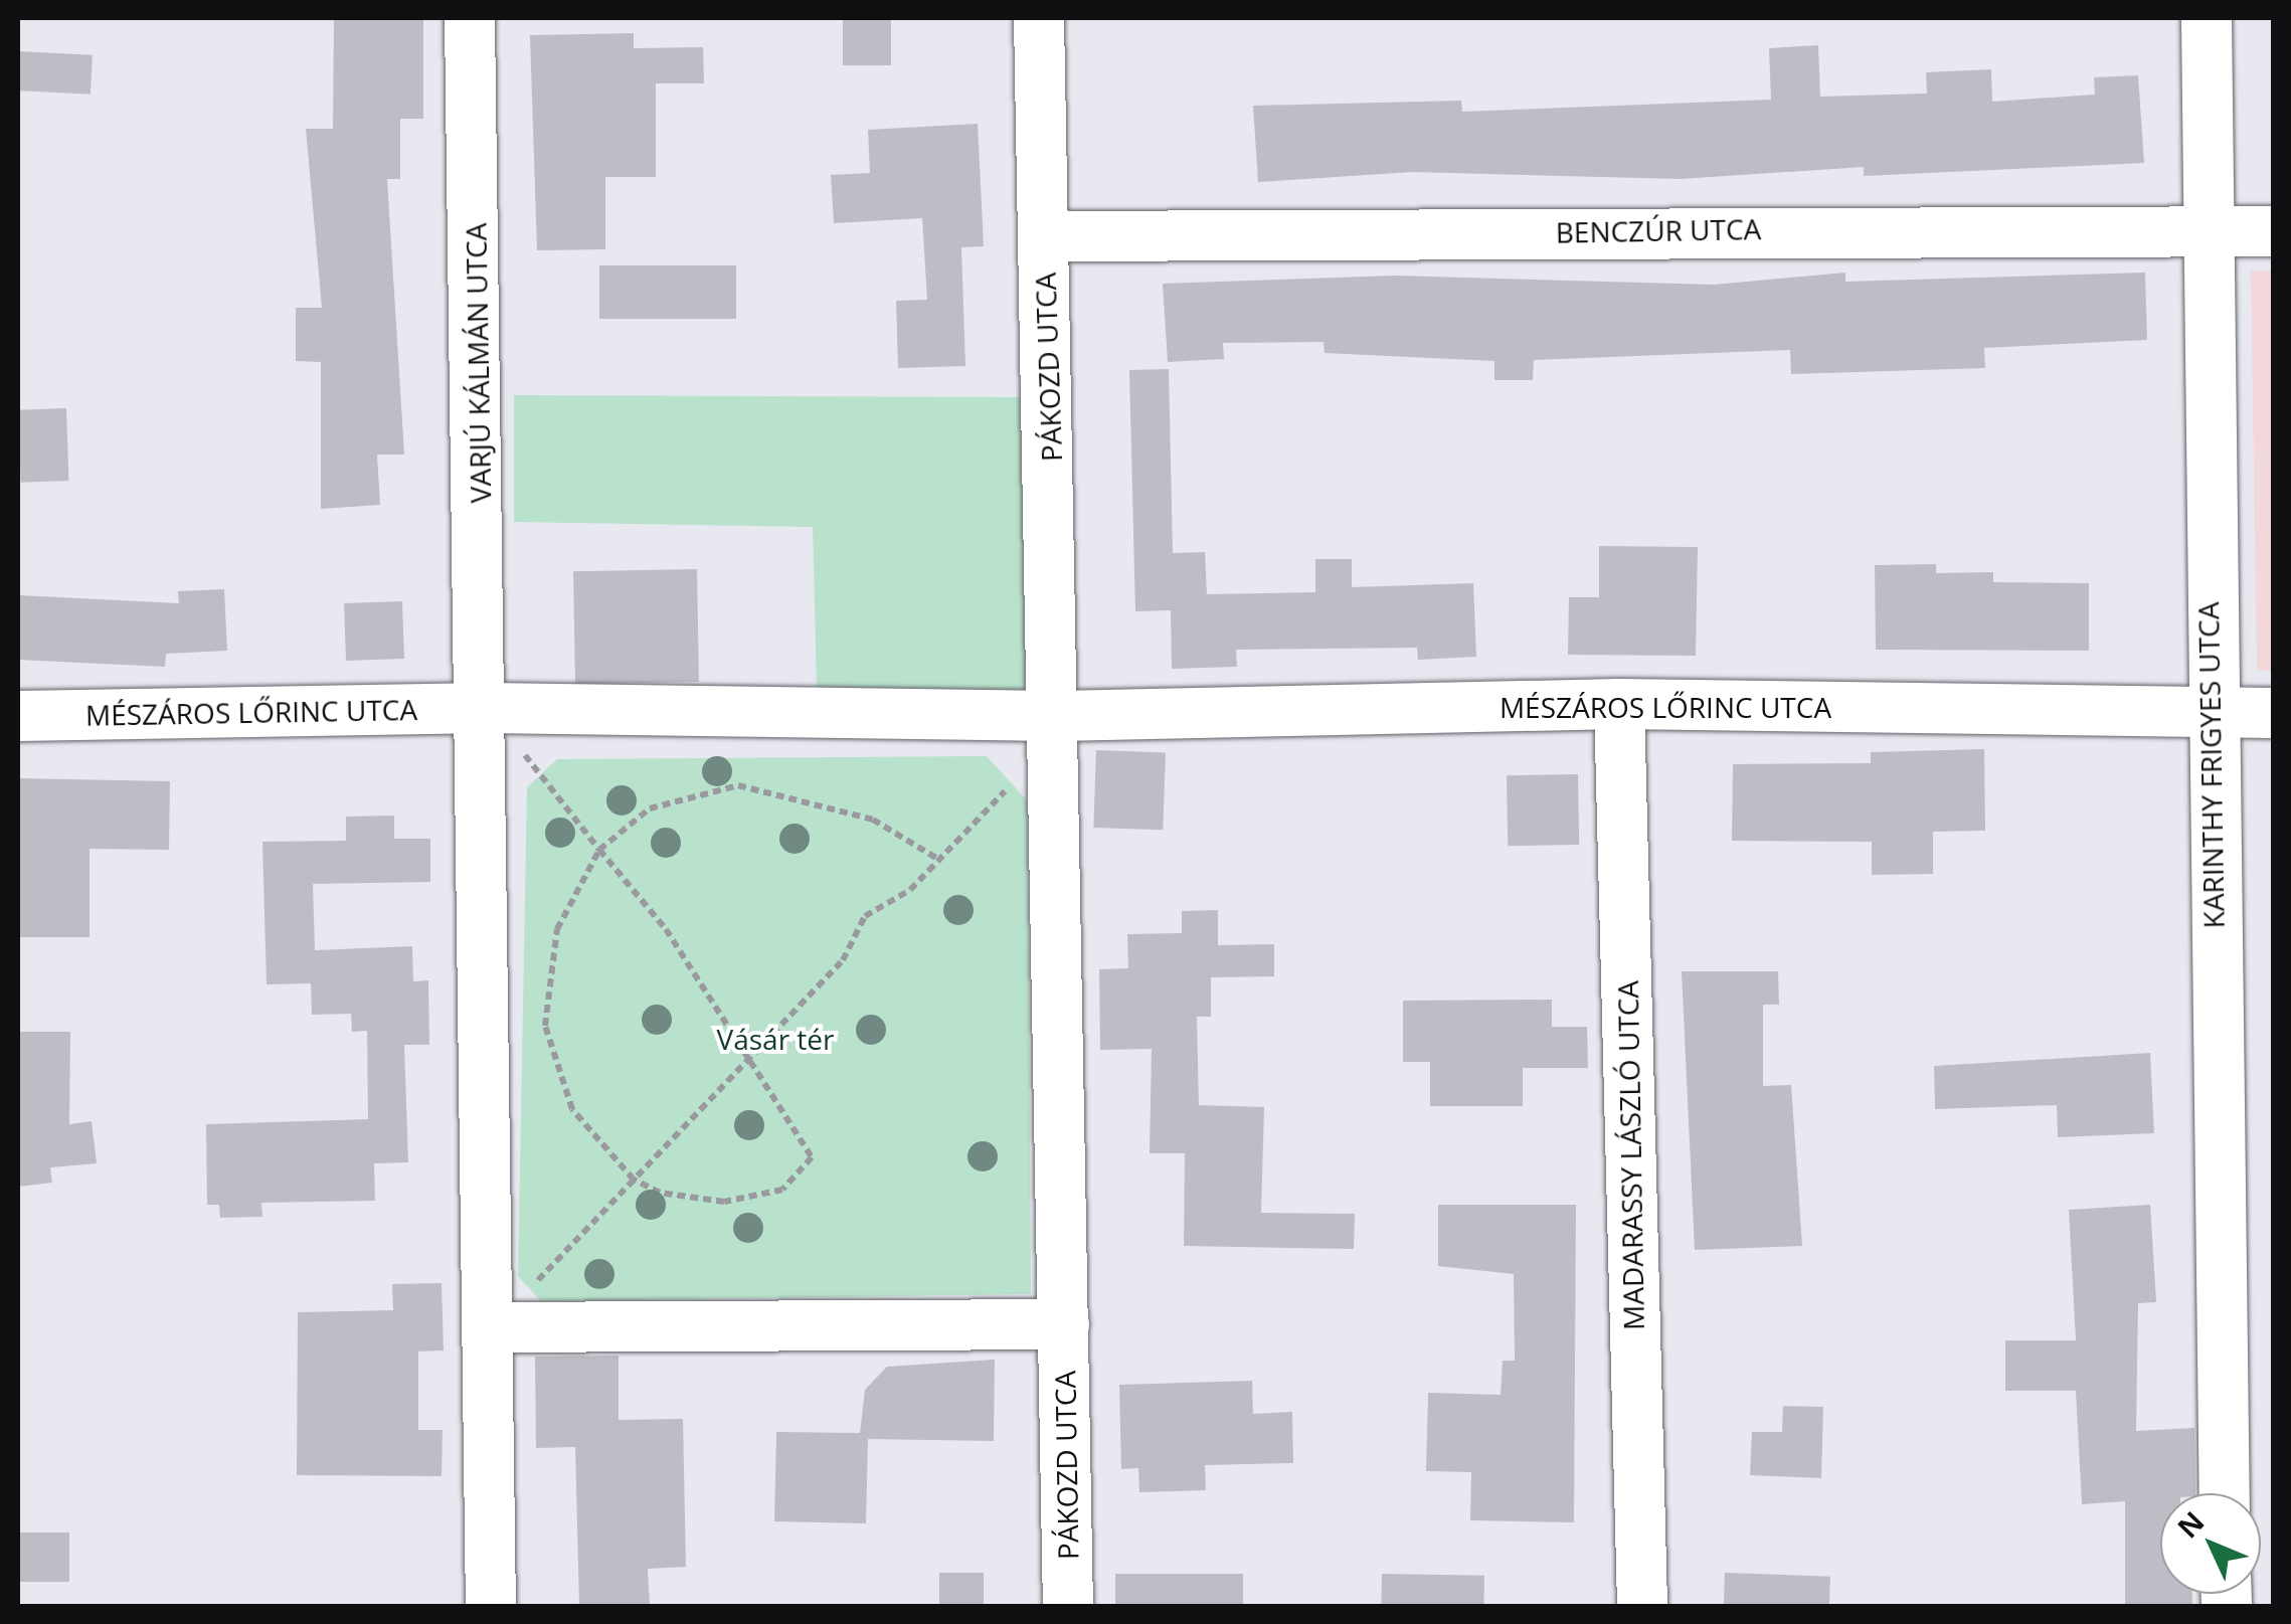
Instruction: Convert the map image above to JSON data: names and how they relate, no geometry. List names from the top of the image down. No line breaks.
{"streets":{"street":["BENCZÚR UTCA","VARJÚ KÁLMÁN UTCA","PÁKOZD UTCA","MÉSZÁROS LŐRINC UTCA","KARINTHY FRIGYES UTCA","MADARASSY LÁSZLÓ UTCA"]},"crossings":[["BENCZÚR UTCA","PÁKOZD UTCA"],["BENCZÚR UTCA","KARINTHY FRIGYES UTCA"],["VARJÚ KÁLMÁN UTCA","MÉSZÁROS LŐRINC UTCA"],["PÁKOZD UTCA","MÉSZÁROS LŐRINC UTCA"],["MÉSZÁROS LŐRINC UTCA","KARINTHY FRIGYES UTCA"],["MÉSZÁROS LŐRINC UTCA","MADARASSY LÁSZLÓ UTCA"]],"parks":["Vásár tér"],"north":"top left"}
